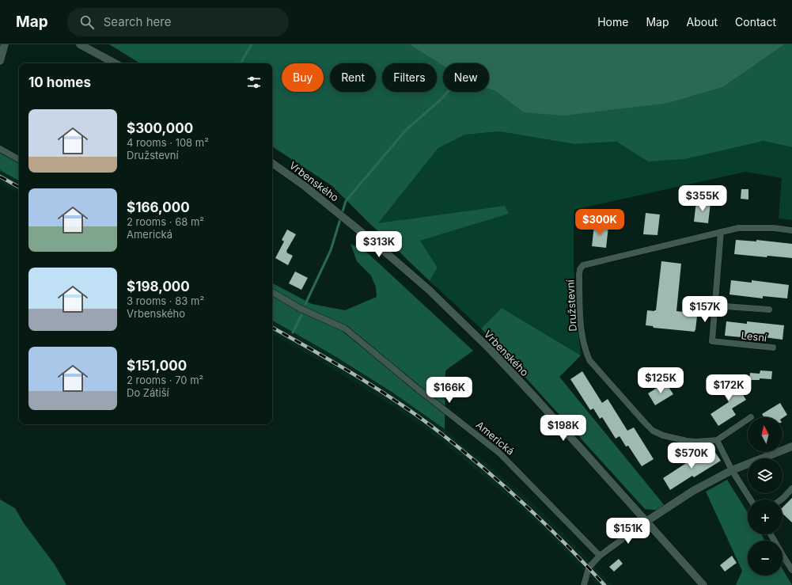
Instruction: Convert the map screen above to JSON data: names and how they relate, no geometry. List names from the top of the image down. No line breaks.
{"streets":{"main road":["Vrbenského"],"street":["Družstevní","Lesní","Americká"]},"crossings":[["Družstevní","Lesní"]],"north":"top","page":{"header":"Map","search":"Search here","nav":["Home","Map","About","Contact"],"chip":["Buy","Rent","Filters","New"],"heading":"10 homes","list":[{"name":"$300,000","note":"4 rooms · 108 m² · Družstevní"},{"name":"$166,000","note":"2 rooms · 68 m² · Americká"},{"name":"$198,000","note":"3 rooms · 83 m² · Vrbenského"},{"name":"$151,000","note":"2 rooms · 70 m² · Do Zátiší"}],"price":["$355K","$300K","$313K","$157K","$125K","$172K","$166K","$198K","$570K","$151K"],"map_buttons":["+","−"]}}
